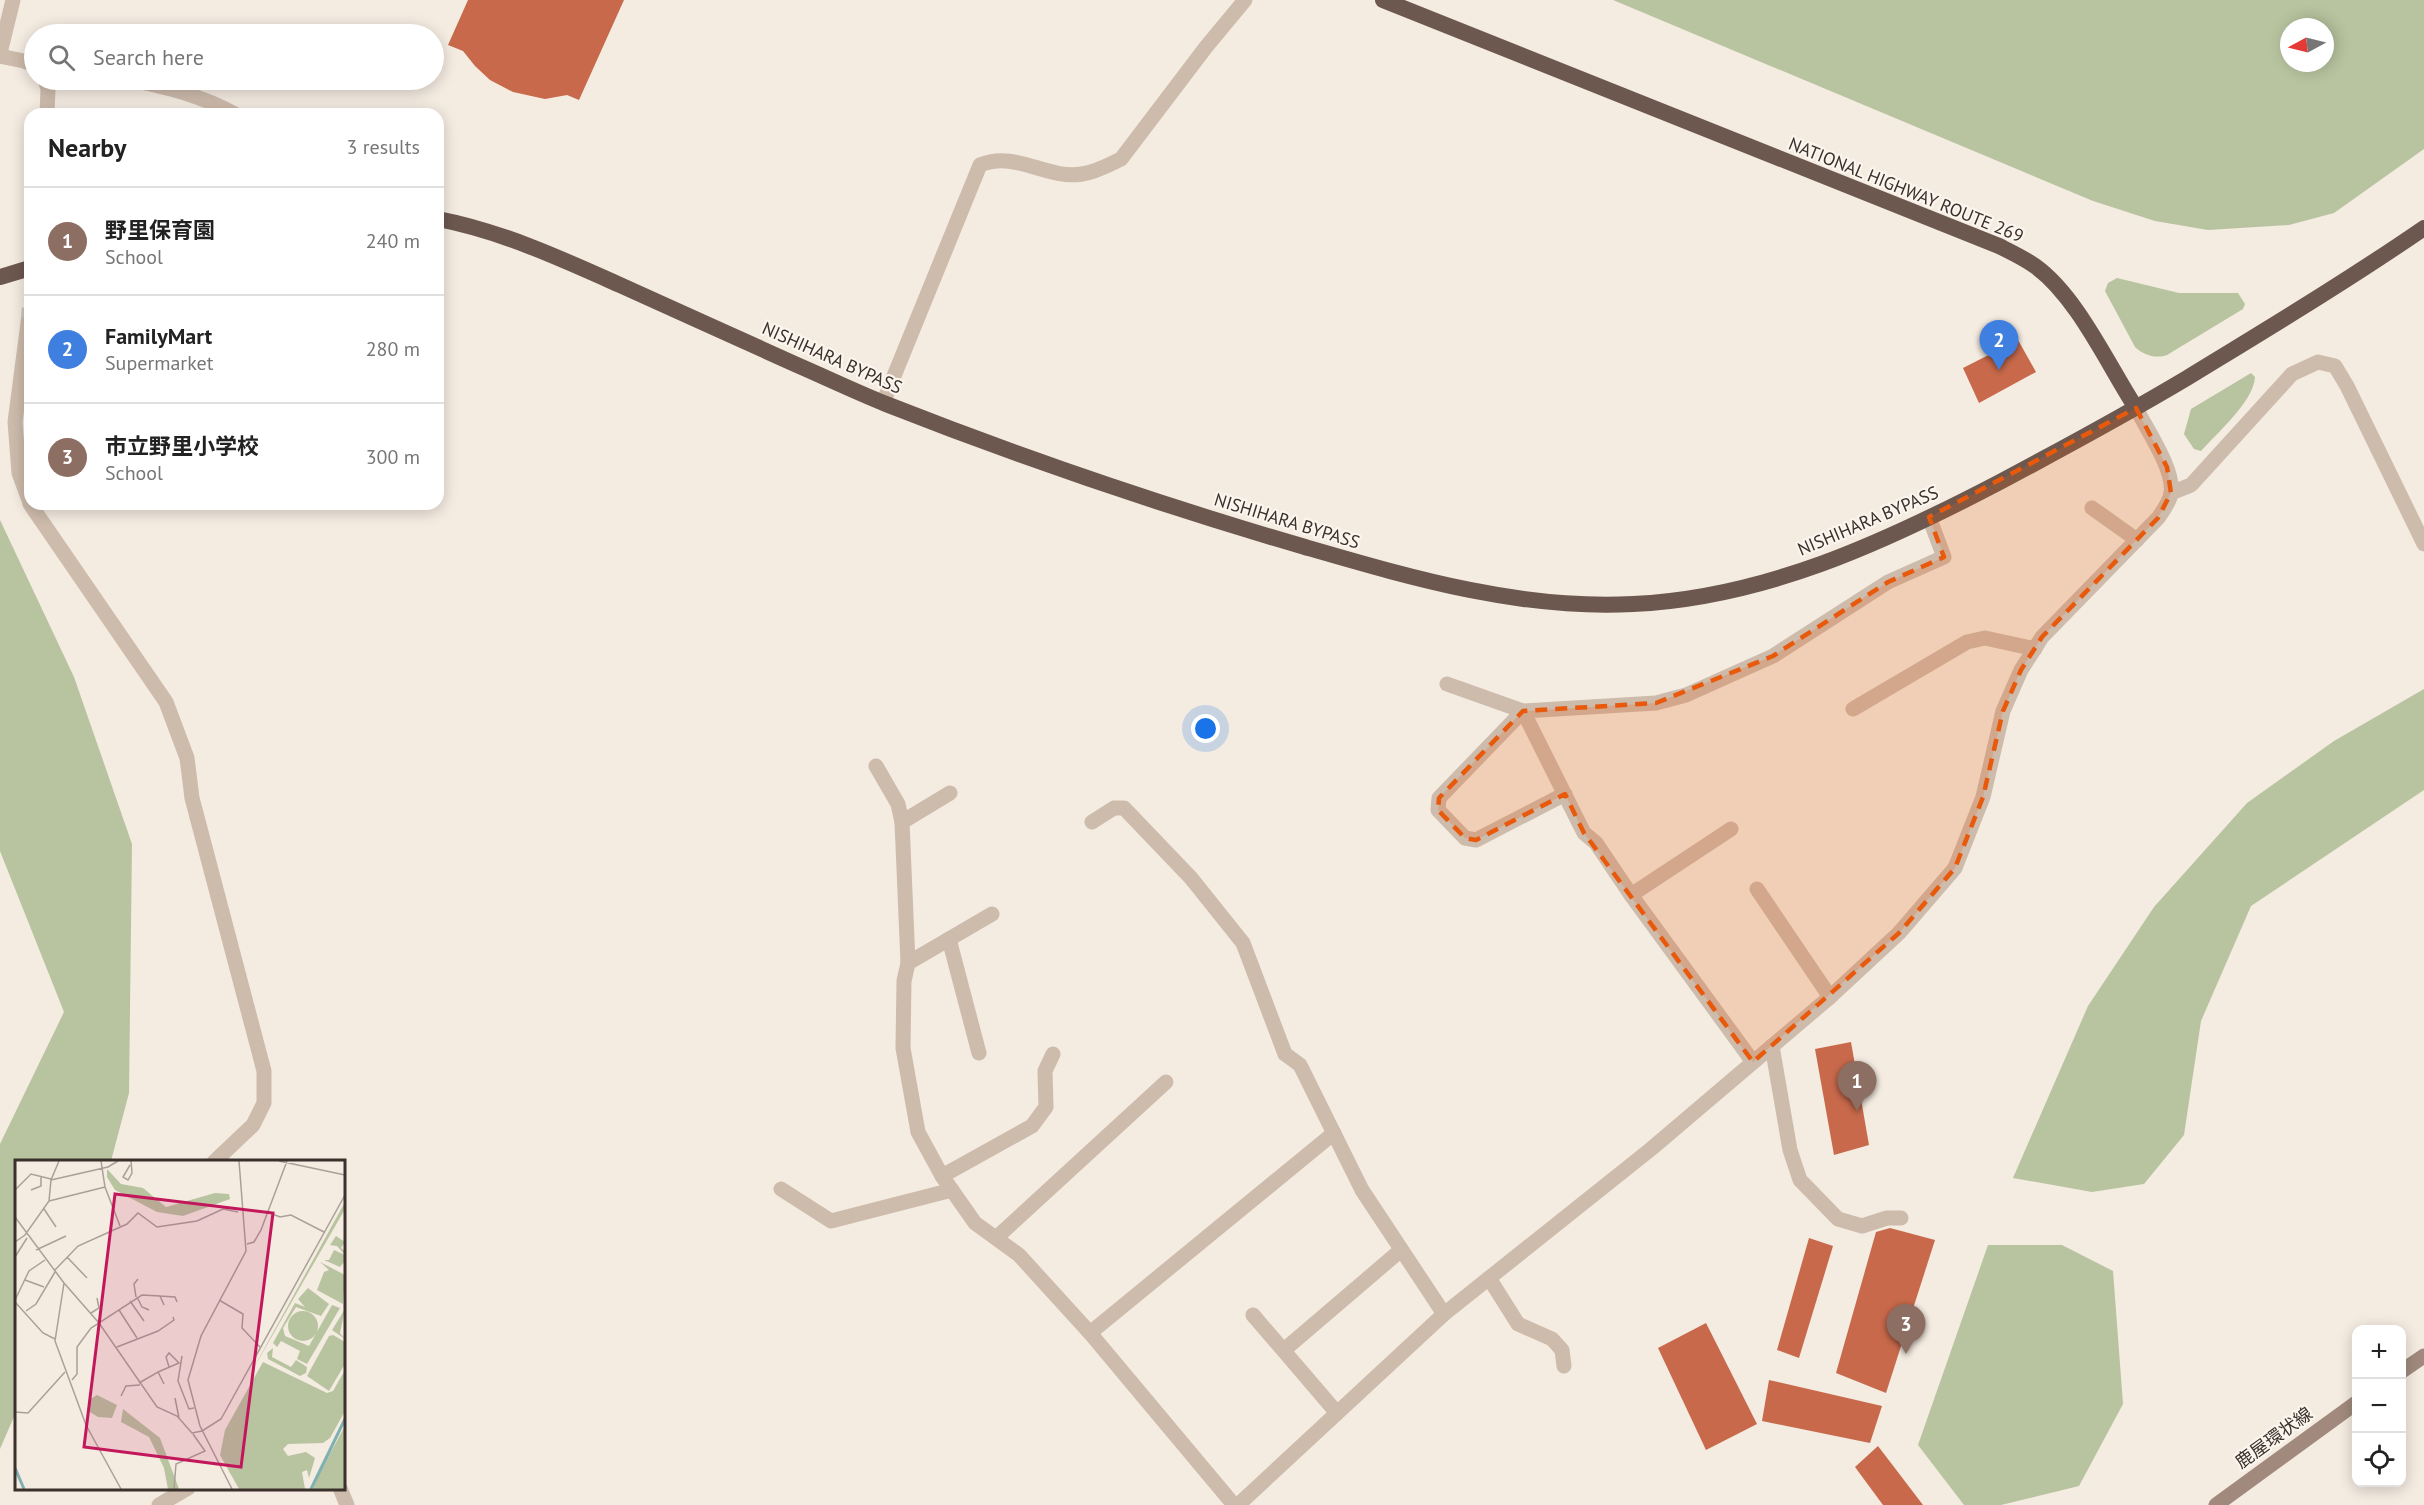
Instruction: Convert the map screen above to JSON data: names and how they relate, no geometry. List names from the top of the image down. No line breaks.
{"streets":{"highway":["NATIONAL HIGHWAY ROUTE 269","NISHIHARA BYPASS"],"main road":["鹿屋環状線"]},"crossings":[["NATIONAL HIGHWAY ROUTE 269","NISHIHARA BYPASS"]],"north":"left","page":{"search":"Search here","heading":["Nearby","3 results"],"list":[{"mark":"1","name":"野里保育園","note":"School","value":"240 m"},{"mark":"2","name":"FamilyMart","note":"Supermarket","value":"280 m"},{"mark":"3","name":"市立野里小学校","note":"School","value":"300 m"}],"pins":["2","1","3"],"map_buttons":["+","−"]}}
